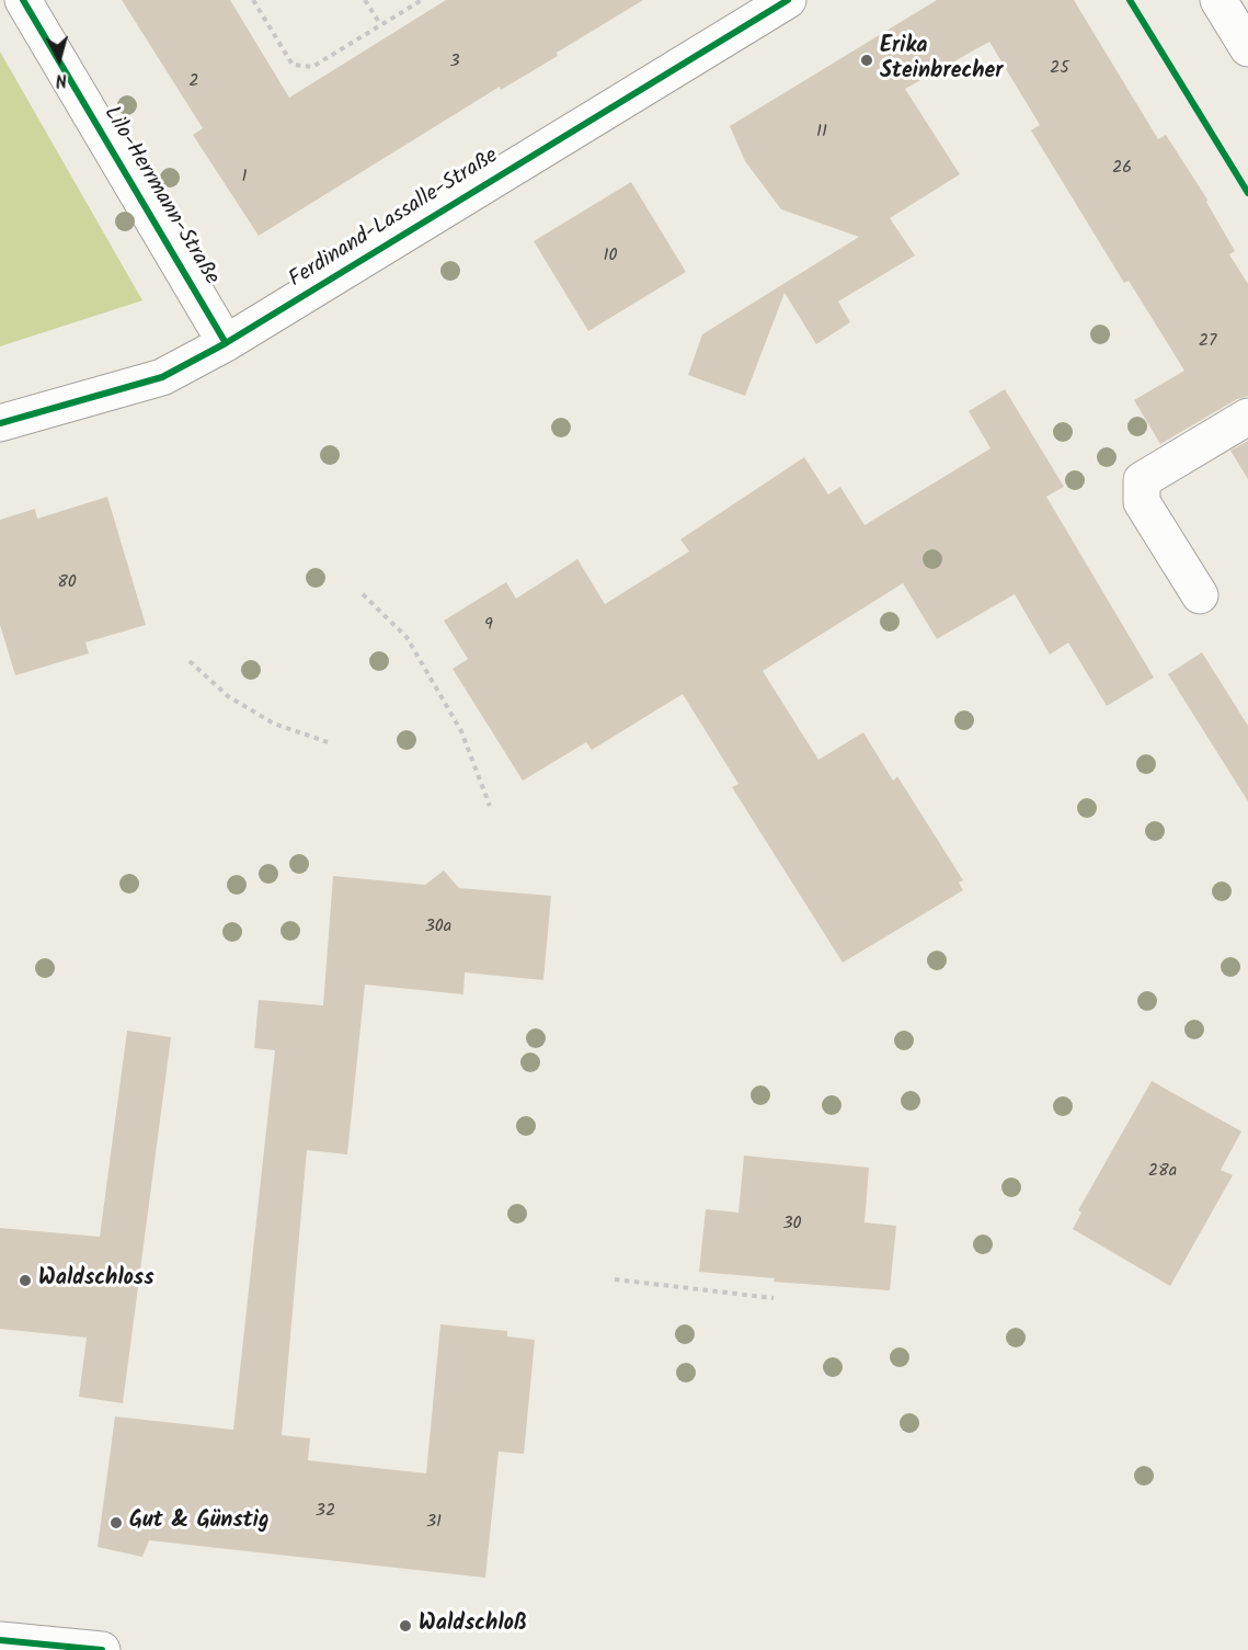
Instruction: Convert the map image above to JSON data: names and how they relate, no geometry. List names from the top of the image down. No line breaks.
{"streets":{"street":["Lilo-Herrmann-Straße","Ferdinand-Lassalle-Straße"]},"crossings":[["Lilo-Herrmann-Straße","Ferdinand-Lassalle-Straße"]],"places":["Erika Steinbrecher","Waldschloss","Gut & Günstig","Waldschloß"],"house_numbers":["3","25","2","11","26","1","10","27","80","9","30a","28a","30","32","31"],"north":"bottom"}
